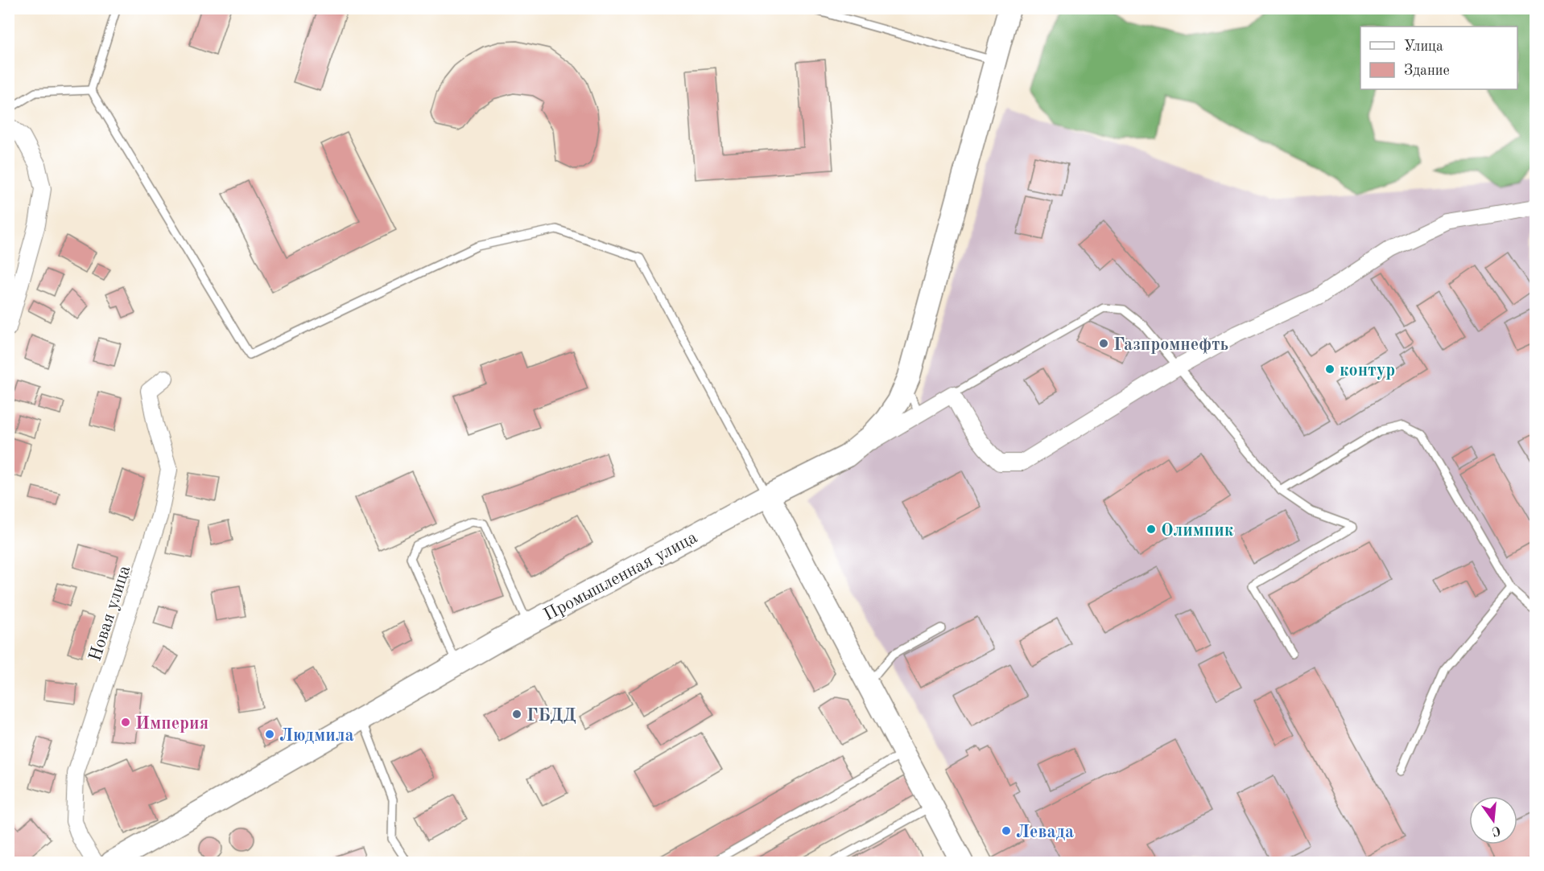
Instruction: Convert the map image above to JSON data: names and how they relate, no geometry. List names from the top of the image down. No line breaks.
{"streets":{"main road":["Промышленная улица"],"street":["Новая улица"]},"places":["Газпромнефть","контур","Олимпик","ГБДД","Империя","Людмила","Левада"],"legend":["Улица","Здание"],"north":"bottom"}
